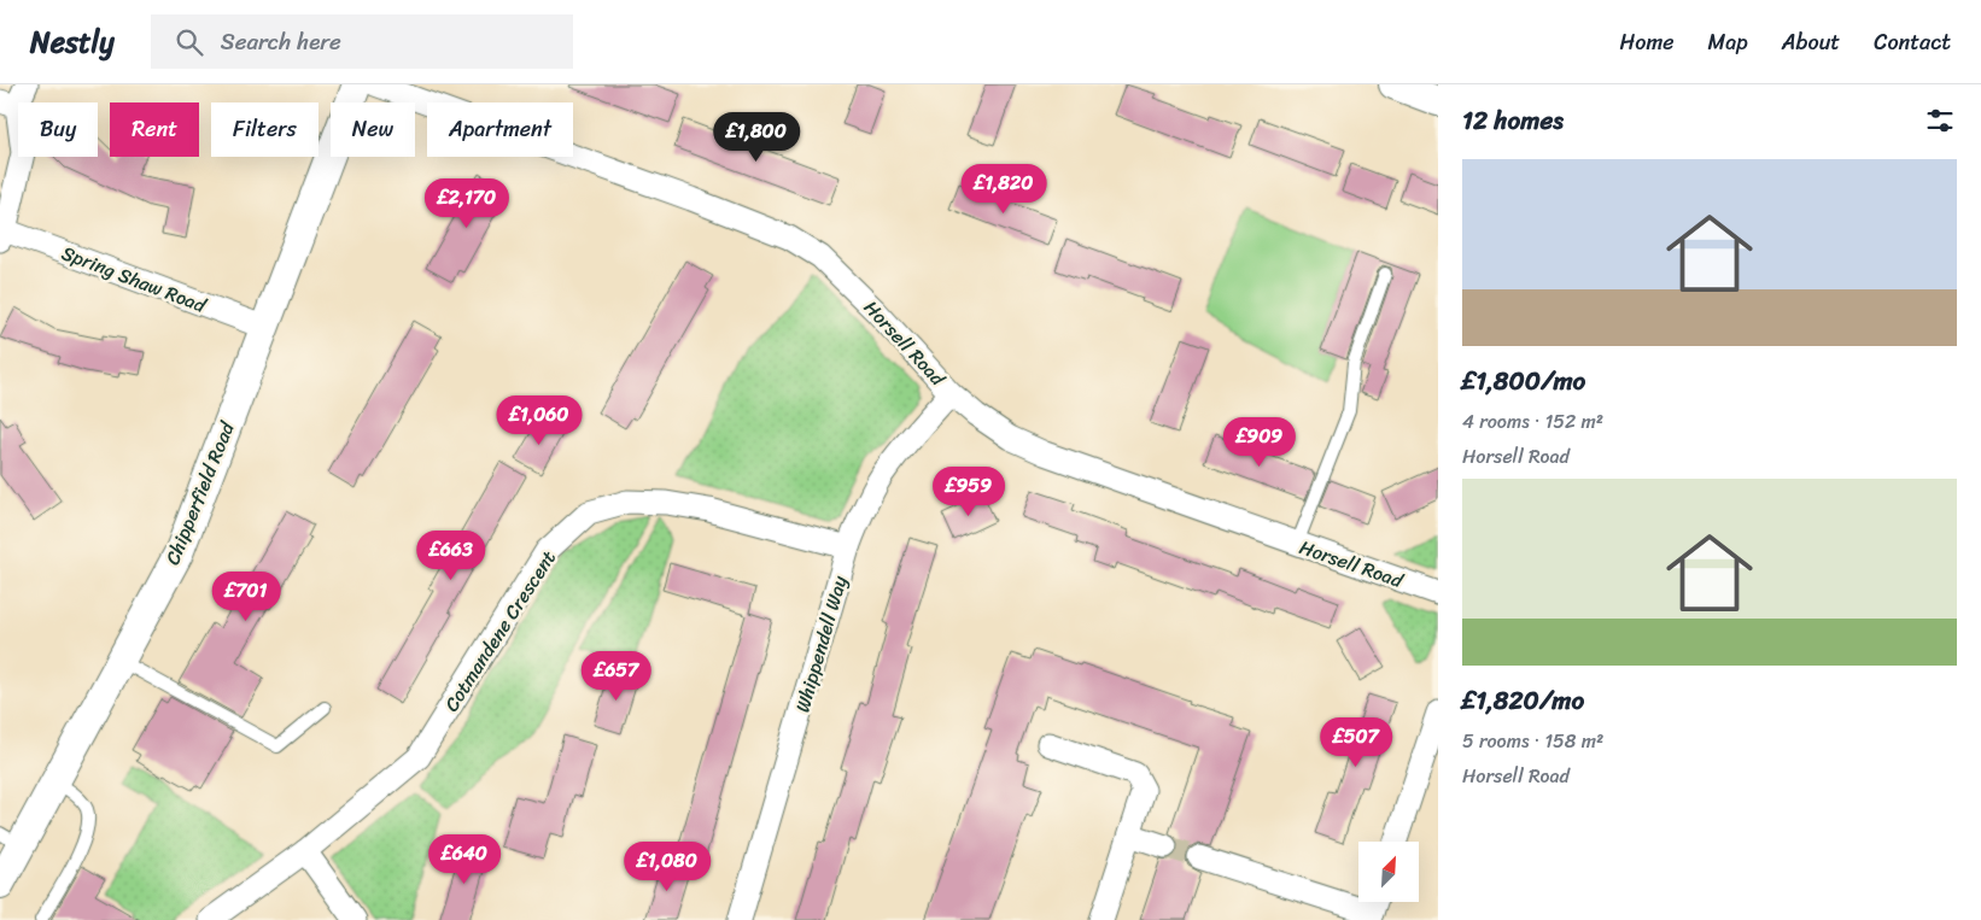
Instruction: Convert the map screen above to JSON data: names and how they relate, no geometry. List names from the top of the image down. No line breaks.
{"streets":{"street":["Spring Shaw Road","Horsell Road","Chipperfield Road","Cotmandene Crescent","Whippendell Way"]},"crossings":[["Spring Shaw Road","Chipperfield Road"],["Horsell Road","Whippendell Way"],["Cotmandene Crescent","Whippendell Way"]],"north":"top right","page":{"header":"Nestly","search":"Search here","nav":["Home","Map","About","Contact"],"heading":"12 homes","chip":["Buy","Rent","Filters","New","Apartment"],"price":["£1,800","£1,820","£2,170","£1,060","£909","£959","£663","£701","£657","£507","£640","£1,080"],"list":[{"name":"£1,800/mo","note":"4 rooms · 152 m² · Horsell Road"},{"name":"£1,820/mo","note":"5 rooms · 158 m² · Horsell Road"}]}}
